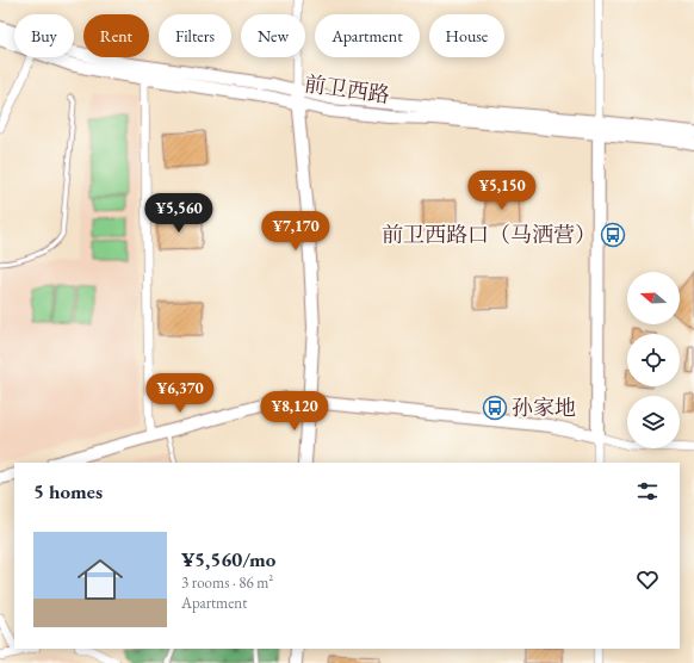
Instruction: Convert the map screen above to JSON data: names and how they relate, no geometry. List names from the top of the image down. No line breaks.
{"streets":{"main road":["前卫西路"]},"places":{"bus stop":["前卫西路口（马洒营）","孙家地"]},"north":"left","page":{"chip":["Buy","Rent","Filters","New","Apartment","House"],"price":["¥5,150","¥5,560","¥7,170","¥6,370","¥8,120"],"heading":"5 homes","list":[{"name":"¥5,560/mo","note":"3 rooms · 86 m² · Apartment"}]}}
